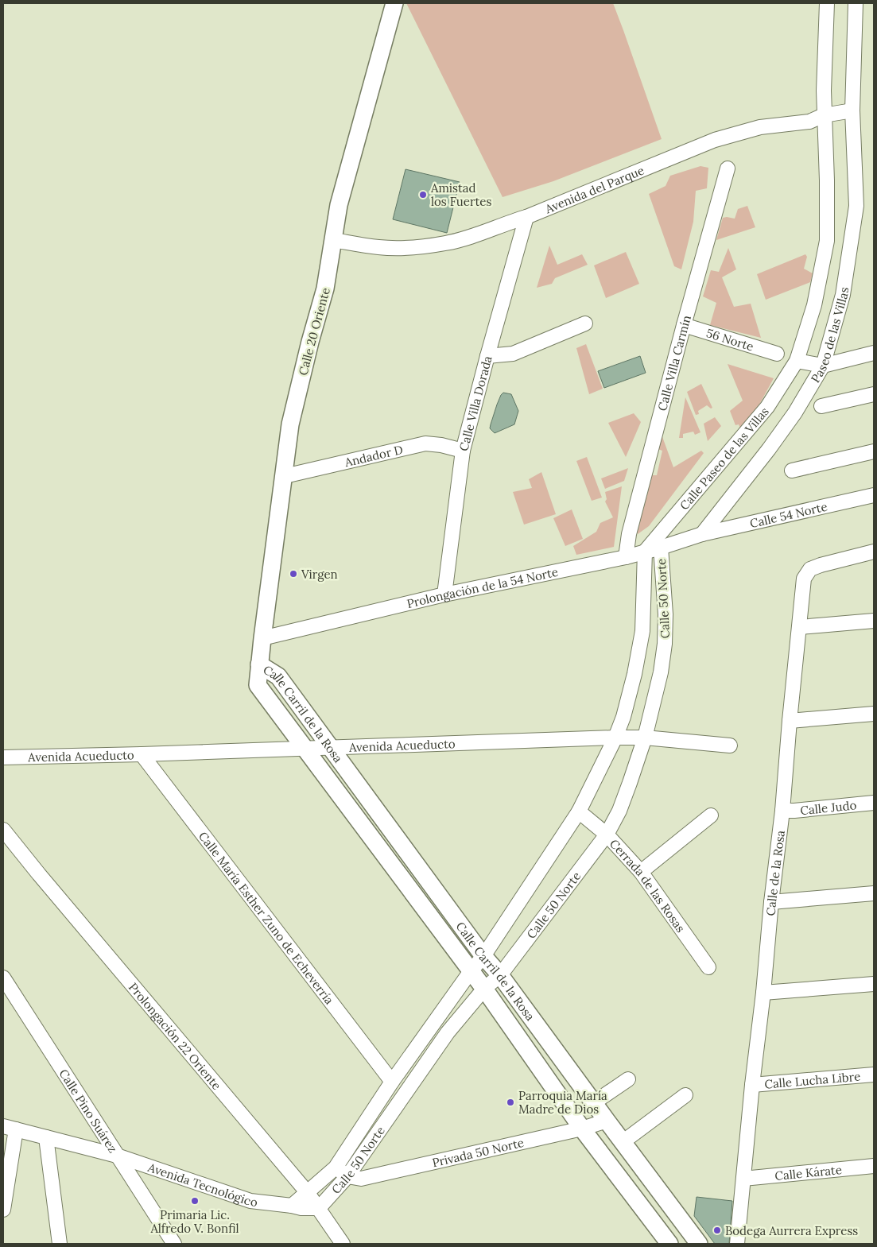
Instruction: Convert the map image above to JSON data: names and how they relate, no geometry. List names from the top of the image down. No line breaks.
{"streets":{"main road":["Calle 20 Oriente","Calle Carril de la Rosa"],"street":["Avenida del Parque","Paseo de las Villas","56 Norte","Calle Villa Carmín","Calle Villa Dorada","Andador D","Calle Paseo de las Villas","Calle 54 Norte","Prolongación de la 54 Norte","Calle 50 Norte","Avenida Acueducto","Calle Judo","Calle de la Rosa","Cerrada de las Rosas","Calle María Esther Zuno de Echeverría","Prolongación 22 Oriente","Calle Lucha Libre","Calle Pino Suárez","Privada 50 Norte","Calle Kárate","Avenida Tecnológico"]},"crossings":[["Avenida del Parque","Calle 20 Oriente"],["Avenida del Parque","Paseo de las Villas"],["Avenida del Parque","Calle Villa Dorada"],["Calle 20 Oriente","Andador D"],["Calle 20 Oriente","Prolongación de la 54 Norte"],["Calle 20 Oriente","Calle Carril de la Rosa"],["Paseo de las Villas","Calle Paseo de las Villas"],["Paseo de las Villas","Calle 54 Norte"],["Paseo de las Villas","Prolongación de la 54 Norte"],["56 Norte","Calle Villa Carmín"],["Calle Villa Carmín","Prolongación de la 54 Norte"],["Calle Villa Dorada","Andador D"],["Calle Villa Dorada","Prolongación de la 54 Norte"],["Calle Paseo de las Villas","Prolongación de la 54 Norte"],["Calle Paseo de las Villas","Calle 50 Norte"],["Calle 54 Norte","Prolongación de la 54 Norte"],["Prolongación de la 54 Norte","Calle 50 Norte"],["Calle 50 Norte","Calle Carril de la Rosa"],["Calle 50 Norte","Avenida Acueducto"],["Calle 50 Norte","Cerrada de las Rosas"],["Calle 50 Norte","Calle María Esther Zuno de Echeverría"],["Calle 50 Norte","Prolongación 22 Oriente"],["Calle 50 Norte","Privada 50 Norte"],["Calle 50 Norte","Avenida Tecnológico"],["Calle Carril de la Rosa","Avenida Acueducto"],["Calle Carril de la Rosa","Privada 50 Norte"],["Avenida Acueducto","Calle María Esther Zuno de Echeverría"],["Calle Judo","Calle de la Rosa"],["Calle de la Rosa","Calle Lucha Libre"],["Calle de la Rosa","Calle Kárate"],["Prolongación 22 Oriente","Avenida Tecnológico"],["Calle Pino Suárez","Avenida Tecnológico"]],"places":["Amistad los Fuertes","Virgen","Parroquia María Madre de Dios","Primaria Lic. Alfredo V. Bonfil","Bodega Aurrera Express"]}
